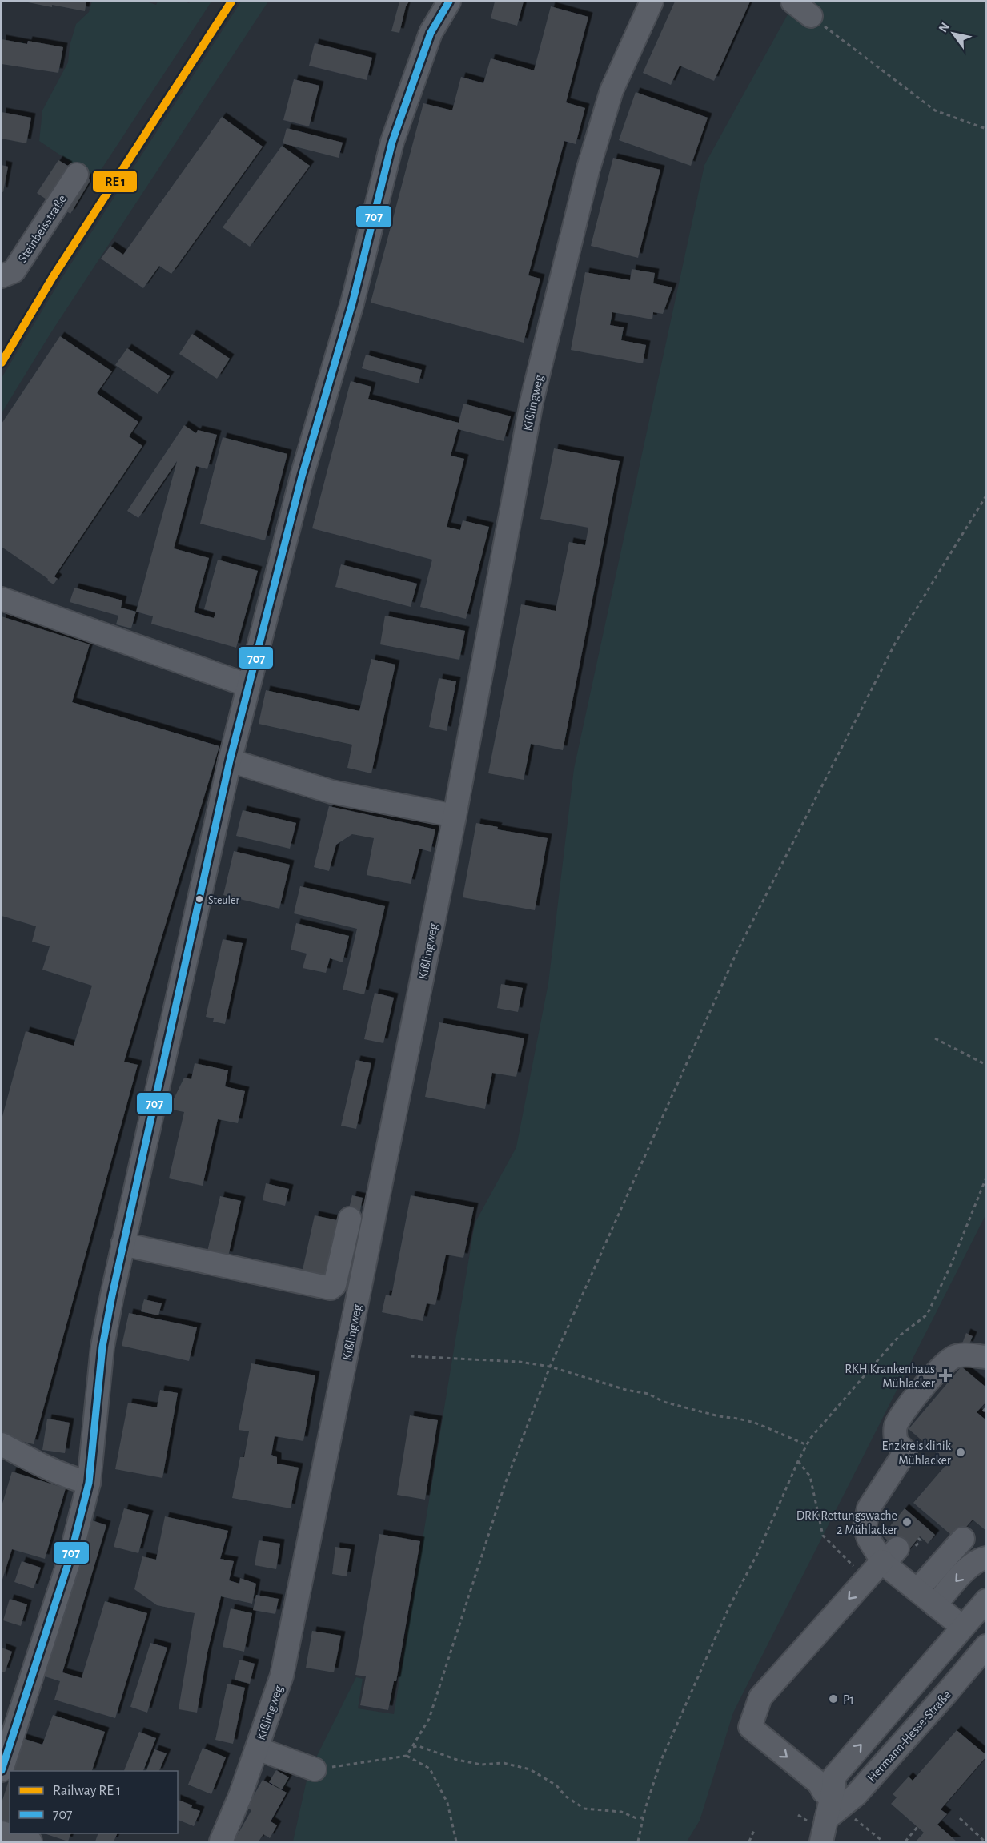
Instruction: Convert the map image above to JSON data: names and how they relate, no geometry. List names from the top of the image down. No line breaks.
{"streets":{"street":["Steinbeisstraße","Kißlingweg","Hermann-Hesse-Straße"]},"places":{"other":["Steuler","Enzkreisklinik Mühlacker","DRK Rettungswache 2 Mühlacker","P1"],"health":["RKH Krankenhaus Mühlacker"]},"lines":["transit line 707"],"legend":["Railway RE 1","707"],"north":"top left"}
